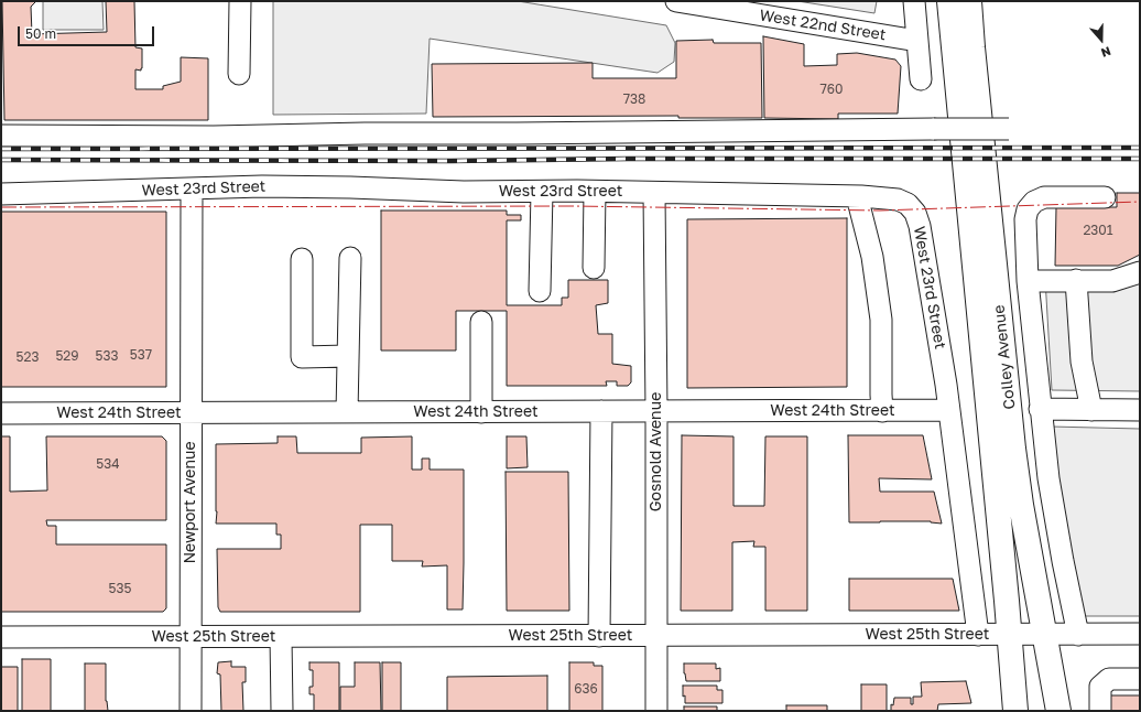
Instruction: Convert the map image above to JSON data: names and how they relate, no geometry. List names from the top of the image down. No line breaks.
{"streets":{"main road":["Colley Avenue"],"street":["West 22nd Street","West 23rd Street","West 24th Street","Gosnold Avenue","Newport Avenue","West 25th Street"]},"crossings":[["West 23rd Street","West 24th Street"],["West 23rd Street","Gosnold Avenue"],["West 23rd Street","Newport Avenue"],["West 23rd Street","West 25th Street"],["Colley Avenue","West 25th Street"],["West 24th Street","Gosnold Avenue"],["West 24th Street","Newport Avenue"],["Gosnold Avenue","West 25th Street"],["Newport Avenue","West 25th Street"]],"house_numbers":["760","738","2301","537","529","533","523","534","535","636"],"scale_bar":"50 m","north":"bottom"}
